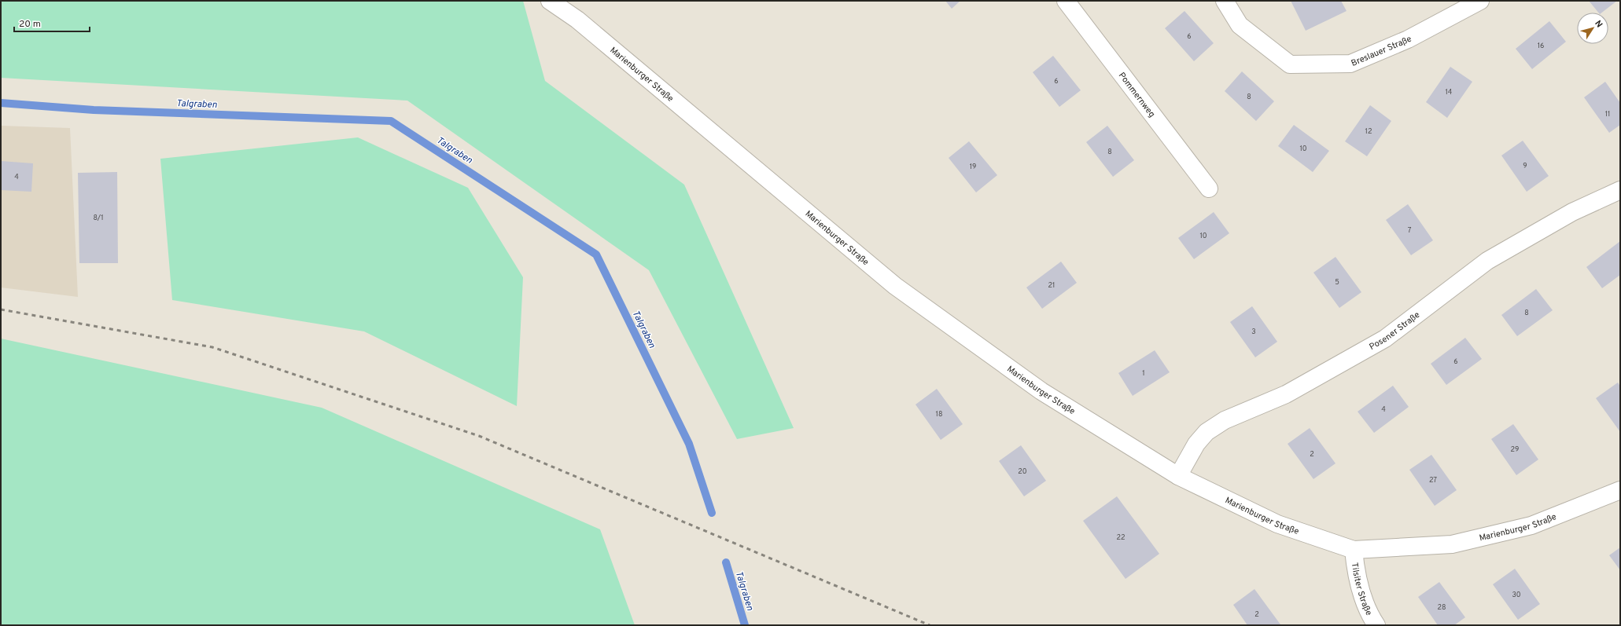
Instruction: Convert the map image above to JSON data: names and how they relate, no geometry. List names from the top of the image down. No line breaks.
{"streets":{"street":["Breslauer Straße","Marienburger Straße","Pommernweg","Posener Straße","Tilsiter Straße"]},"crossings":[["Marienburger Straße","Posener Straße"],["Marienburger Straße","Tilsiter Straße"]],"water":["Talgraben"],"house_numbers":["6","16","6","14","8","11","12","10","8","9","19","4","8/1","7","10","5","21","8","3","6","1","4","18","29","2","20","27","22","30","28","2"],"scale_bar":"20 m","north":"top right"}
